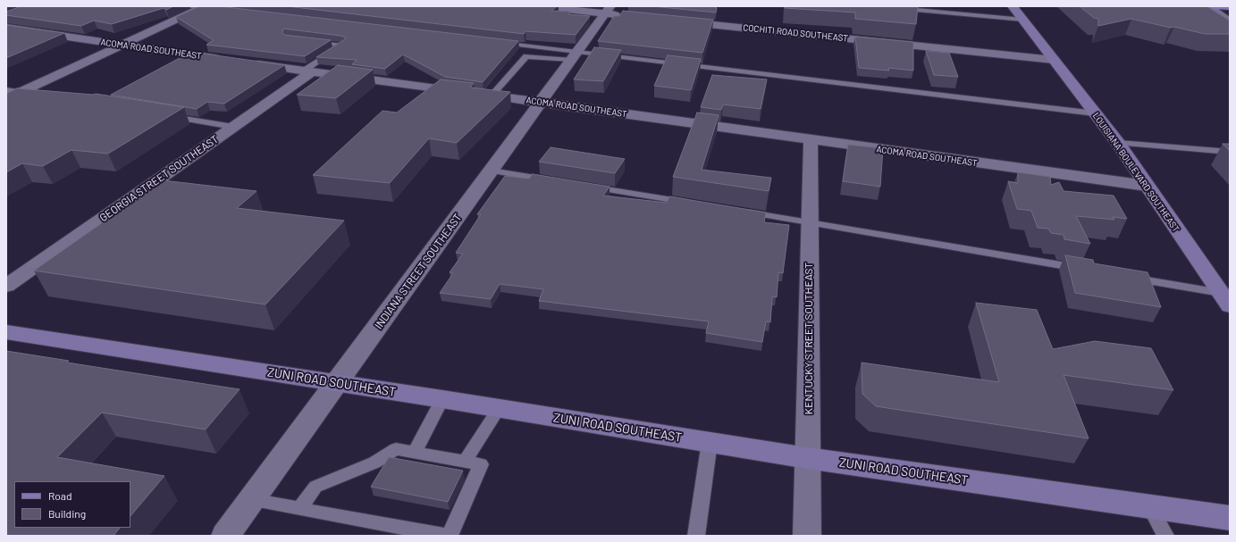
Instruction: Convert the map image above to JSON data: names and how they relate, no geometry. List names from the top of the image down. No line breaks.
{"streets":{"street":["COCHITI ROAD SOUTHEAST","ACOMA ROAD SOUTHEAST","LOUISIANA BOULEVARD SOUTHEAST","GEORGIA STREET SOUTHEAST","INDIANA STREET SOUTHEAST","KENTUCKY STREET SOUTHEAST","ZUNI ROAD SOUTHEAST"]},"crossings":[["COCHITI ROAD SOUTHEAST","LOUISIANA BOULEVARD SOUTHEAST"],["ACOMA ROAD SOUTHEAST","LOUISIANA BOULEVARD SOUTHEAST"],["ACOMA ROAD SOUTHEAST","GEORGIA STREET SOUTHEAST"],["ACOMA ROAD SOUTHEAST","INDIANA STREET SOUTHEAST"],["ACOMA ROAD SOUTHEAST","KENTUCKY STREET SOUTHEAST"],["INDIANA STREET SOUTHEAST","ZUNI ROAD SOUTHEAST"],["KENTUCKY STREET SOUTHEAST","ZUNI ROAD SOUTHEAST"]],"legend":["Road","Building"]}
